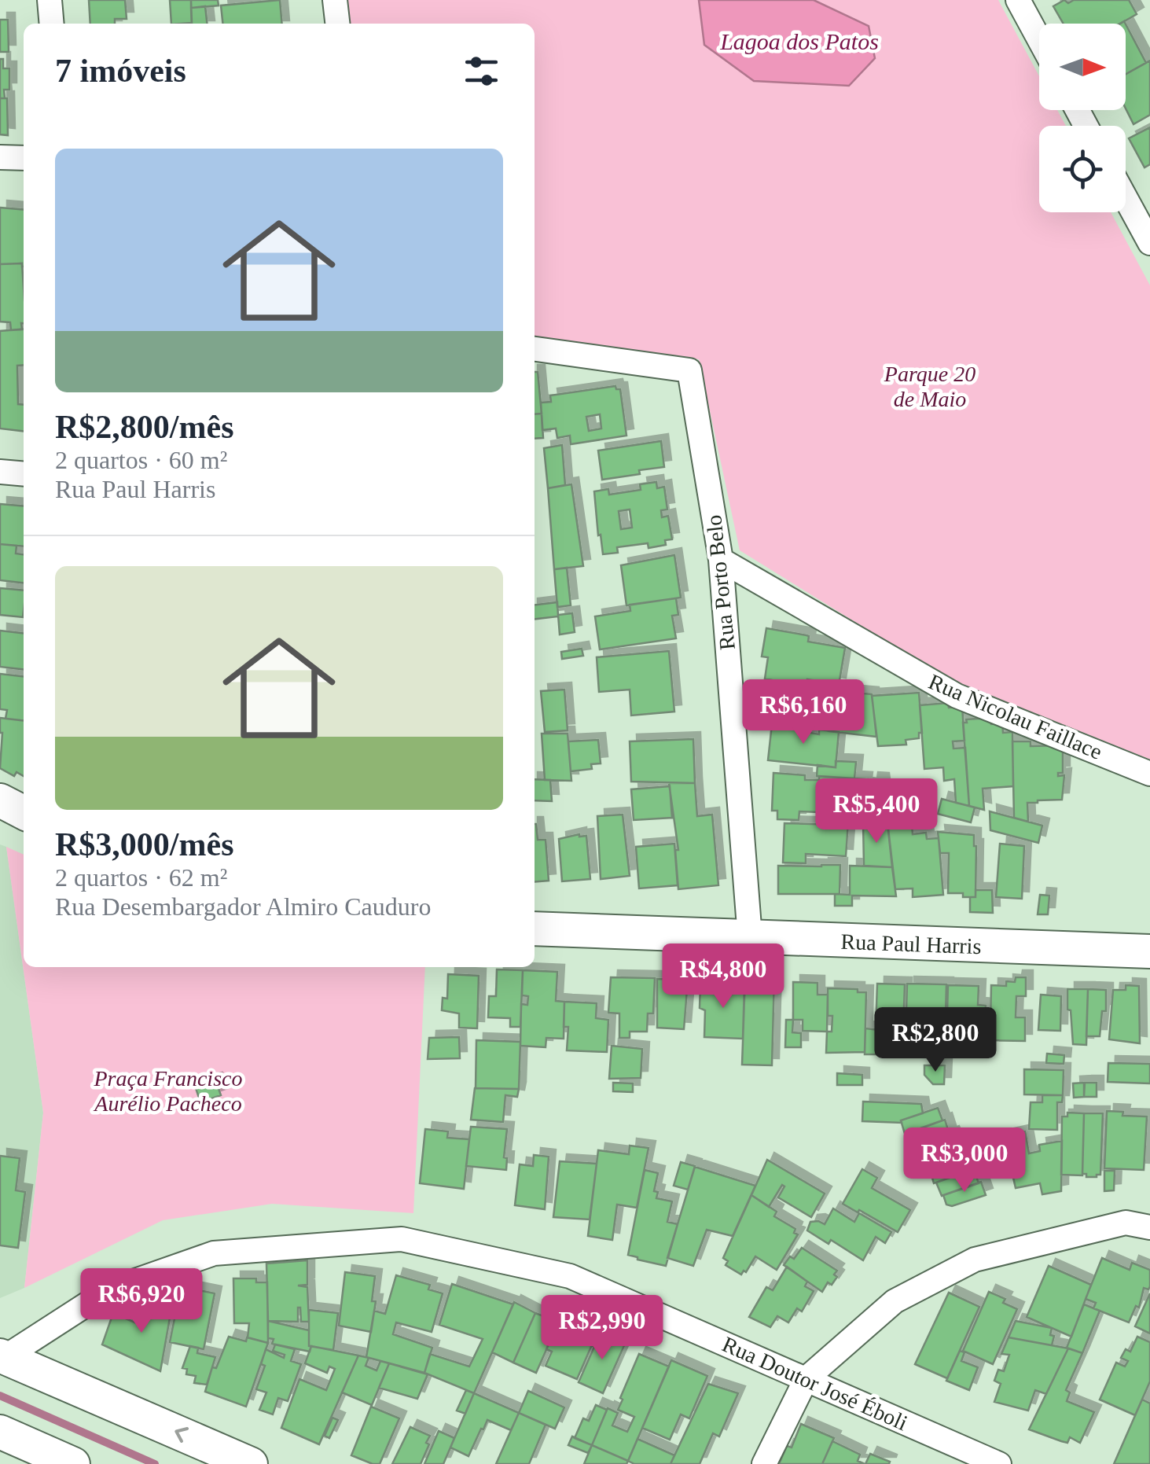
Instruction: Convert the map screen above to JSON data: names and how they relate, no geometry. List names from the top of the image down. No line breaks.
{"streets":{"street":["Rua Porto Belo","Rua Nicolau Faillace","Rua Paul Harris","Rua Doutor José Éboli"]},"crossings":[["Rua Porto Belo","Rua Nicolau Faillace"],["Rua Porto Belo","Rua Paul Harris"]],"water":["Lagoa dos Patos"],"parks":["Parque 20 de Maio","Praça Francisco Aurélio Pacheco"],"north":"right","page":{"heading":"7 imóveis","list":[{"name":"R$2,800/mês","note":"2 quartos · 60 m² · Rua Paul Harris"},{"name":"R$3,000/mês","note":"2 quartos · 62 m² · Rua Desembargador Almiro Cauduro"}],"price":["R$6,160","R$5,400","R$4,800","R$2,800","R$3,000","R$6,920","R$2,990"]}}
